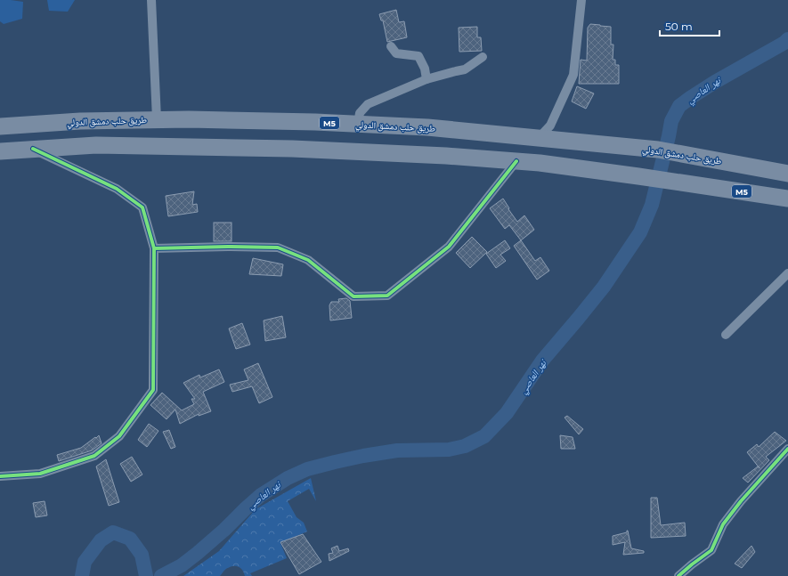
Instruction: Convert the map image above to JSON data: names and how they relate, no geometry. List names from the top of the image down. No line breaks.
{"streets":{"highway":["طريق حلب دمشق الدولي","M5"]},"water":["نهر العاصي"],"scale_bar":"50 m"}
